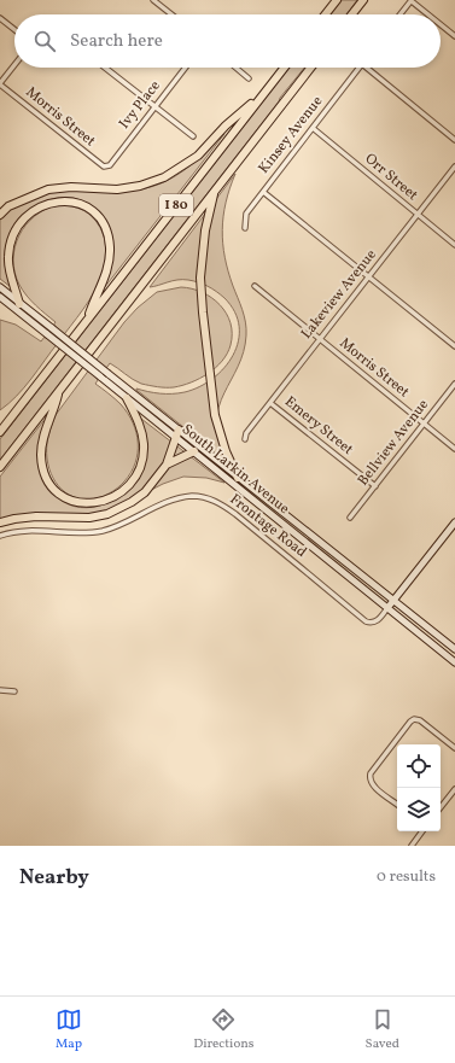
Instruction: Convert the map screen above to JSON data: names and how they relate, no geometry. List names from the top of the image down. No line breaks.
{"streets":{"highway":["I 80"],"main road":["South Larkin Avenue"],"street":["Ivy Place","Morris Street","Kinsey Avenue","Orr Street","Lakeview Avenue","Emery Street","Bellview Avenue","Frontage Road"]},"crossings":[["Ivy Place","Morris Street"],["Morris Street","Lakeview Avenue"],["Morris Street","Bellview Avenue"],["Kinsey Avenue","Orr Street"],["Orr Street","Lakeview Avenue"],["Lakeview Avenue","Emery Street"],["Emery Street","Bellview Avenue"],["South Larkin Avenue","Frontage Road"]],"page":{"search":"Search here","heading":["Nearby","0 results"],"nav":["Map","Directions","Saved"]}}
